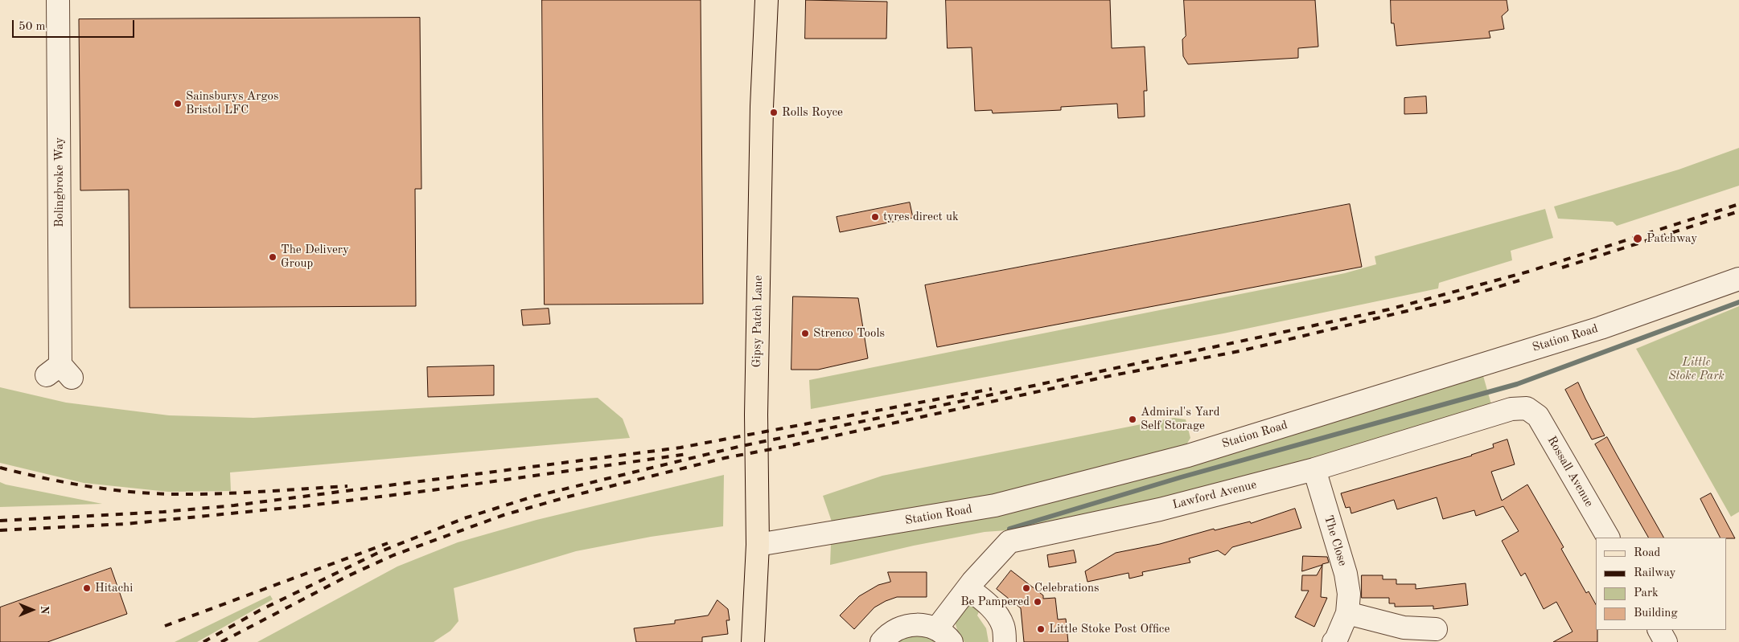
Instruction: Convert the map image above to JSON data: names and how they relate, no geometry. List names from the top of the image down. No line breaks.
{"streets":{"main road":["Gipsy Patch Lane"],"street":["Bolingbroke Way","Station Road","Rossall Avenue","Lawford Avenue","The Close"]},"crossings":[["Gipsy Patch Lane","Station Road"],["Rossall Avenue","Lawford Avenue"],["Lawford Avenue","The Close"]],"parks":["Little Stoke Park"],"places":["Sainsburys Argos Bristol LFC","Rolls Royce","tyres direct uk","Patchway","The Delivery Group","Strenco Tools","Admiral's Yard Self Storage","Hitachi","Celebrations","Be Pampered","Little Stoke Post Office"],"legend":["Road","Railway","Park","Building"],"scale_bar":"50 m","north":"right"}
